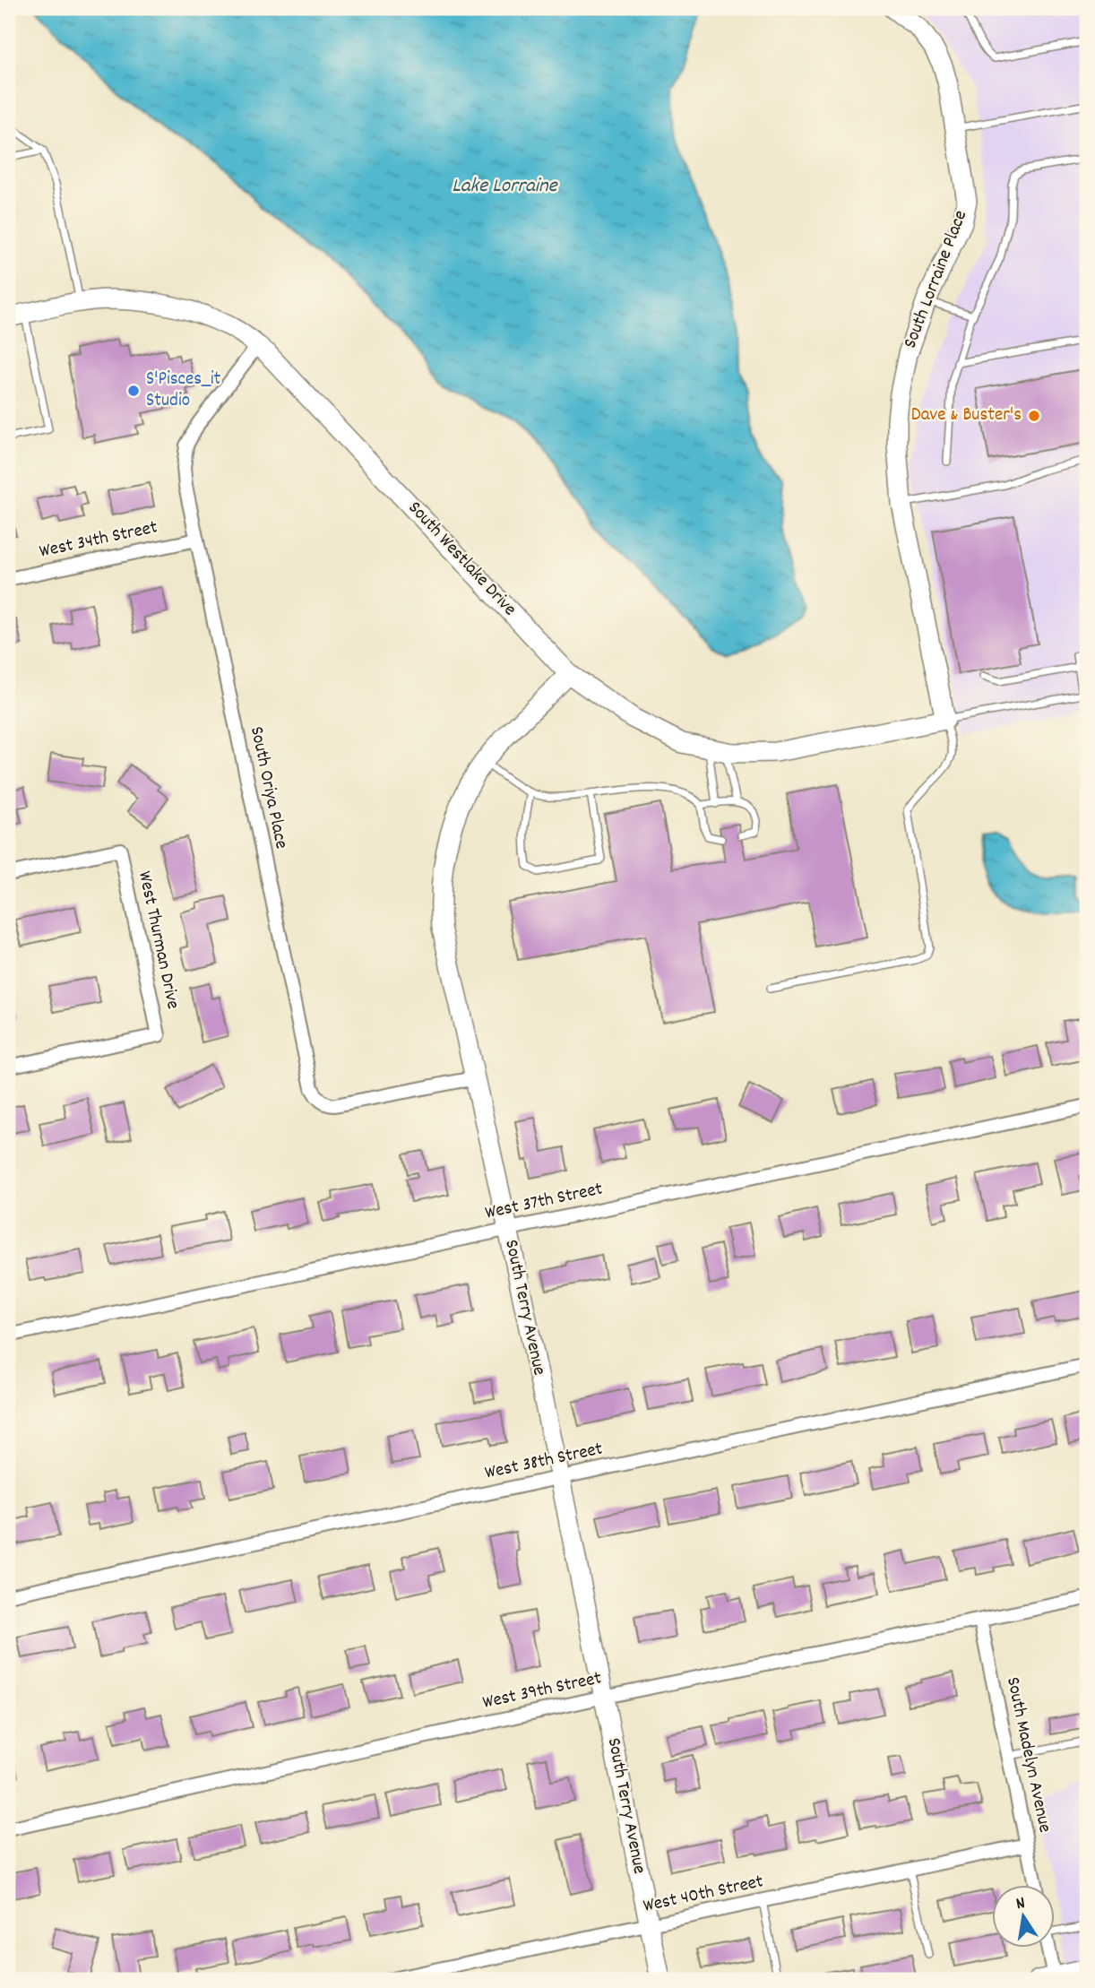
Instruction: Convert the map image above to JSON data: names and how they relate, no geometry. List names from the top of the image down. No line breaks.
{"streets":{"street":["South Lorraine Place","West 34th Street","South Westlake Drive","South Oriya Place","West Thurman Drive","West 37th Street","South Terry Avenue","West 38th Street","West 39th Street","South Madelyn Avenue","West 40th Street"]},"crossings":[["South Lorraine Place","South Westlake Drive"],["West 34th Street","South Oriya Place"],["South Westlake Drive","South Oriya Place"],["South Westlake Drive","South Terry Avenue"],["South Oriya Place","South Terry Avenue"],["West 37th Street","South Terry Avenue"],["South Terry Avenue","West 38th Street"],["South Terry Avenue","West 39th Street"],["South Terry Avenue","West 40th Street"],["West 39th Street","South Madelyn Avenue"],["South Madelyn Avenue","West 40th Street"]],"water":["Lake Lorraine"],"places":["S'Pisces_it Studio","Dave & Buster's"],"north":"top"}
